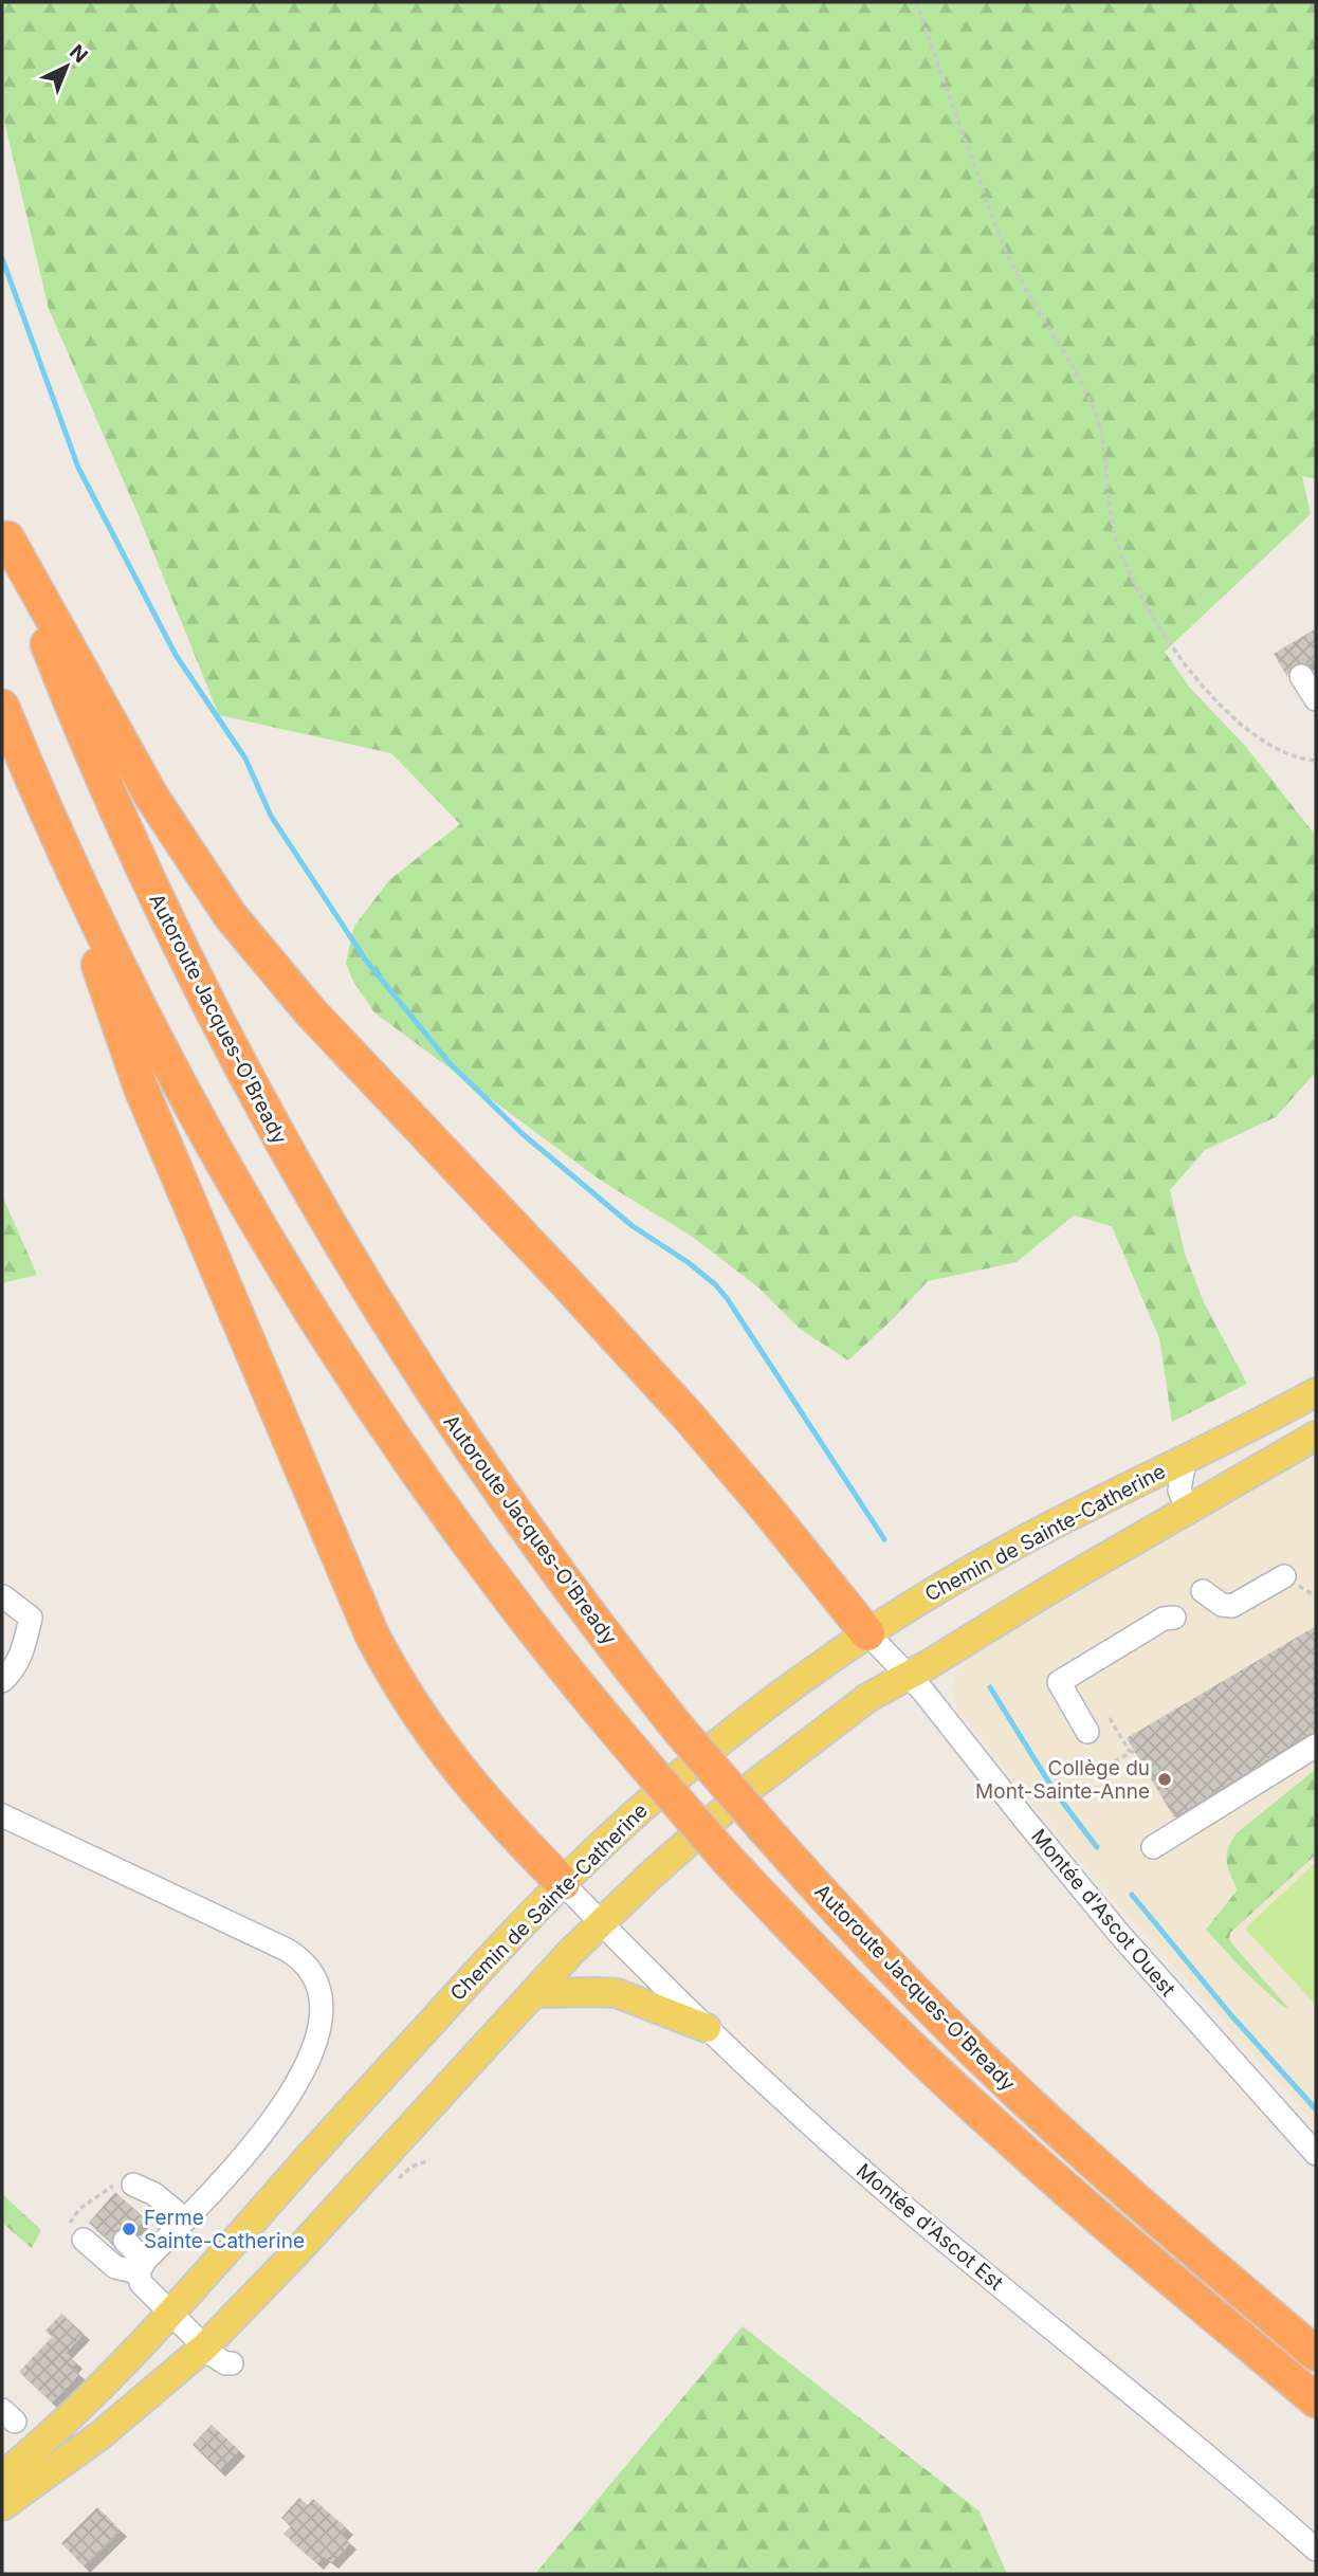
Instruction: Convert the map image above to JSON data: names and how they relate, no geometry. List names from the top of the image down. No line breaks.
{"streets":{"highway":["Autoroute Jacques-O'Bready"],"main road":["Chemin de Sainte-Catherine"],"street":["Montée d'Ascot Ouest","Montée d'Ascot Est"]},"crossings":[["Chemin de Sainte-Catherine","Montée d'Ascot Ouest"],["Chemin de Sainte-Catherine","Montée d'Ascot Est"]],"places":["Collège du Mont-Sainte-Anne","Ferme Sainte-Catherine"],"north":"top right"}
